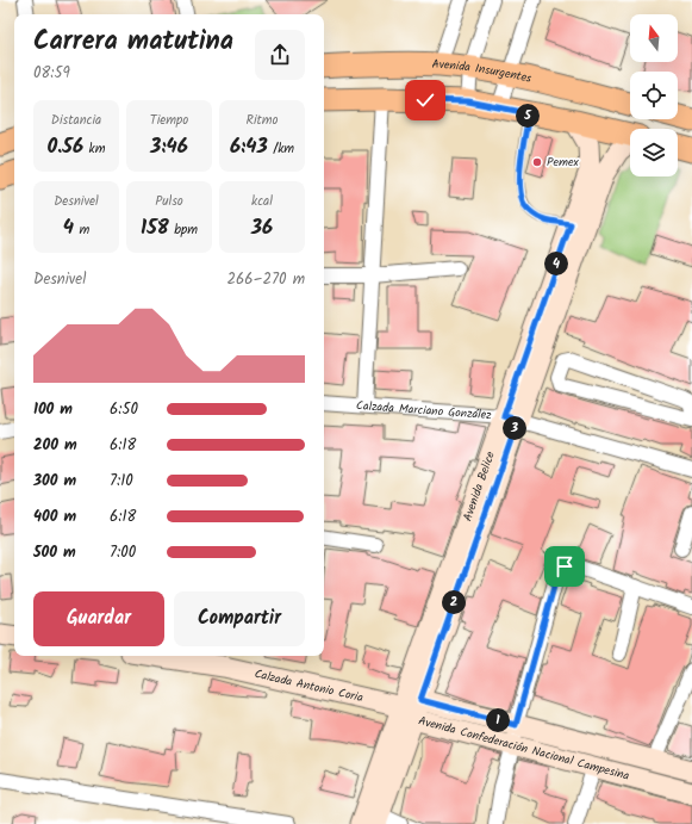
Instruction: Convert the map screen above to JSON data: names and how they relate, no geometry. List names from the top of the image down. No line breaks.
{"streets":{"main road":["Avenida Insurgentes","Avenida Belice","Calzada Antonio Coria","Avenida Confederación Nacional Campesina"],"street":["Calzada Marciano González"]},"crossings":[["Calzada Marciano González","Avenida Belice"],["Avenida Belice","Calzada Antonio Coria"],["Avenida Belice","Avenida Confederación Nacional Campesina"],["Calzada Antonio Coria","Avenida Confederación Nacional Campesina"]],"places":["Pemex"],"north":"top","page":{"heading":["Carrera matutina","08:59"],"stats":[["Distancia","0.56 km"],["Tiempo","3:46"],["Ritmo","6:43 /km"],["Desnivel","4 m"],["Pulso","158 bpm"],["kcal","36"]],"pins":["5","4","3","2","1"],"chart":["Desnivel","266–270 m"],"list":[{"name":"100 m","note":"6:50"},{"name":"200 m","note":"6:18"},{"name":"300 m","note":"7:10"},{"name":"400 m","note":"6:18"},{"name":"500 m","note":"7:00"}],"buttons":["Guardar","Compartir"]}}
